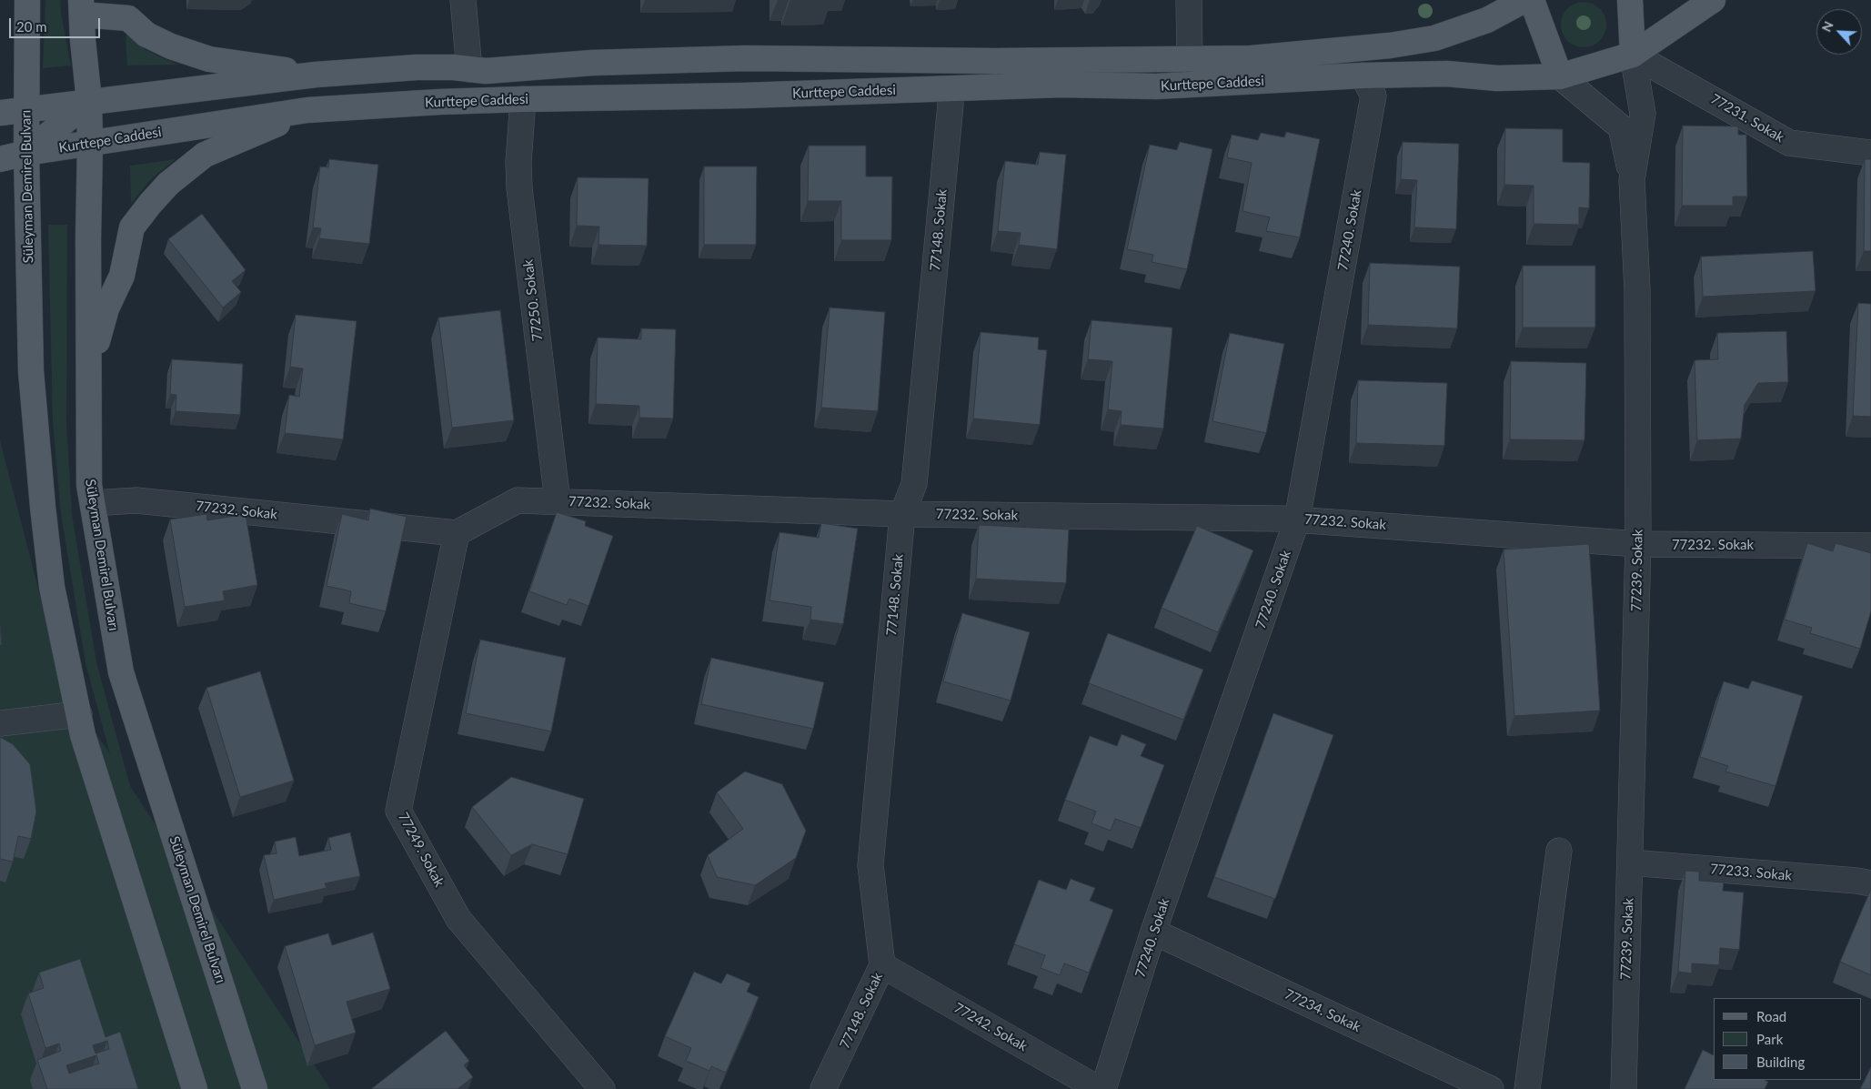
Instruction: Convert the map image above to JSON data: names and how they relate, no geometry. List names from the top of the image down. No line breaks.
{"streets":{"main road":["Kurttepe Caddesi","Süleyman Demirel Bulvarı"],"street":["77231. Sokak","77148. Sokak","77240. Sokak","77250. Sokak","77232. Sokak","77239. Sokak","77249. Sokak","77233. Sokak","77234. Sokak","77242. Sokak"]},"crossings":[["Kurttepe Caddesi","77231. Sokak"],["Kurttepe Caddesi","Süleyman Demirel Bulvarı"],["Kurttepe Caddesi","77148. Sokak"],["Kurttepe Caddesi","77240. Sokak"],["Kurttepe Caddesi","77250. Sokak"],["Kurttepe Caddesi","77239. Sokak"],["77231. Sokak","77239. Sokak"],["Süleyman Demirel Bulvarı","77232. Sokak"],["77148. Sokak","77232. Sokak"],["77148. Sokak","77242. Sokak"],["77240. Sokak","77232. Sokak"],["77240. Sokak","77234. Sokak"],["77250. Sokak","77232. Sokak"],["77232. Sokak","77239. Sokak"],["77232. Sokak","77249. Sokak"],["77239. Sokak","77233. Sokak"]],"legend":["Road","Park","Building"],"scale_bar":"20 m","north":"top left"}
